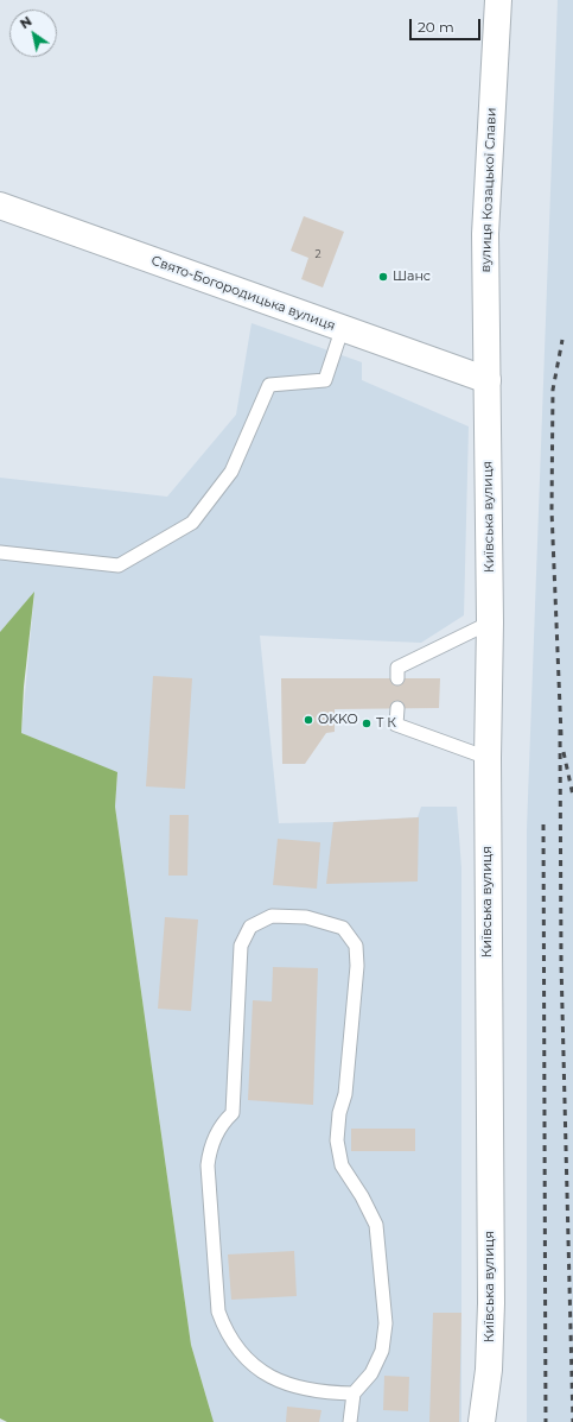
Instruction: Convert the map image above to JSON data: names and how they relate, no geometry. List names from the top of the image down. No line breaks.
{"streets":{"main road":["вулиця Козацької Слави","Свято-Богородицька вулиця","Київська вулиця"]},"crossings":[["вулиця Козацької Слави","Свято-Богородицька вулиця"],["вулиця Козацької Слави","Київська вулиця"],["Свято-Богородицька вулиця","Київська вулиця"]],"places":["Шанс","OKKO","Т К"],"house_numbers":["2"],"scale_bar":"20 m","north":"top left"}
